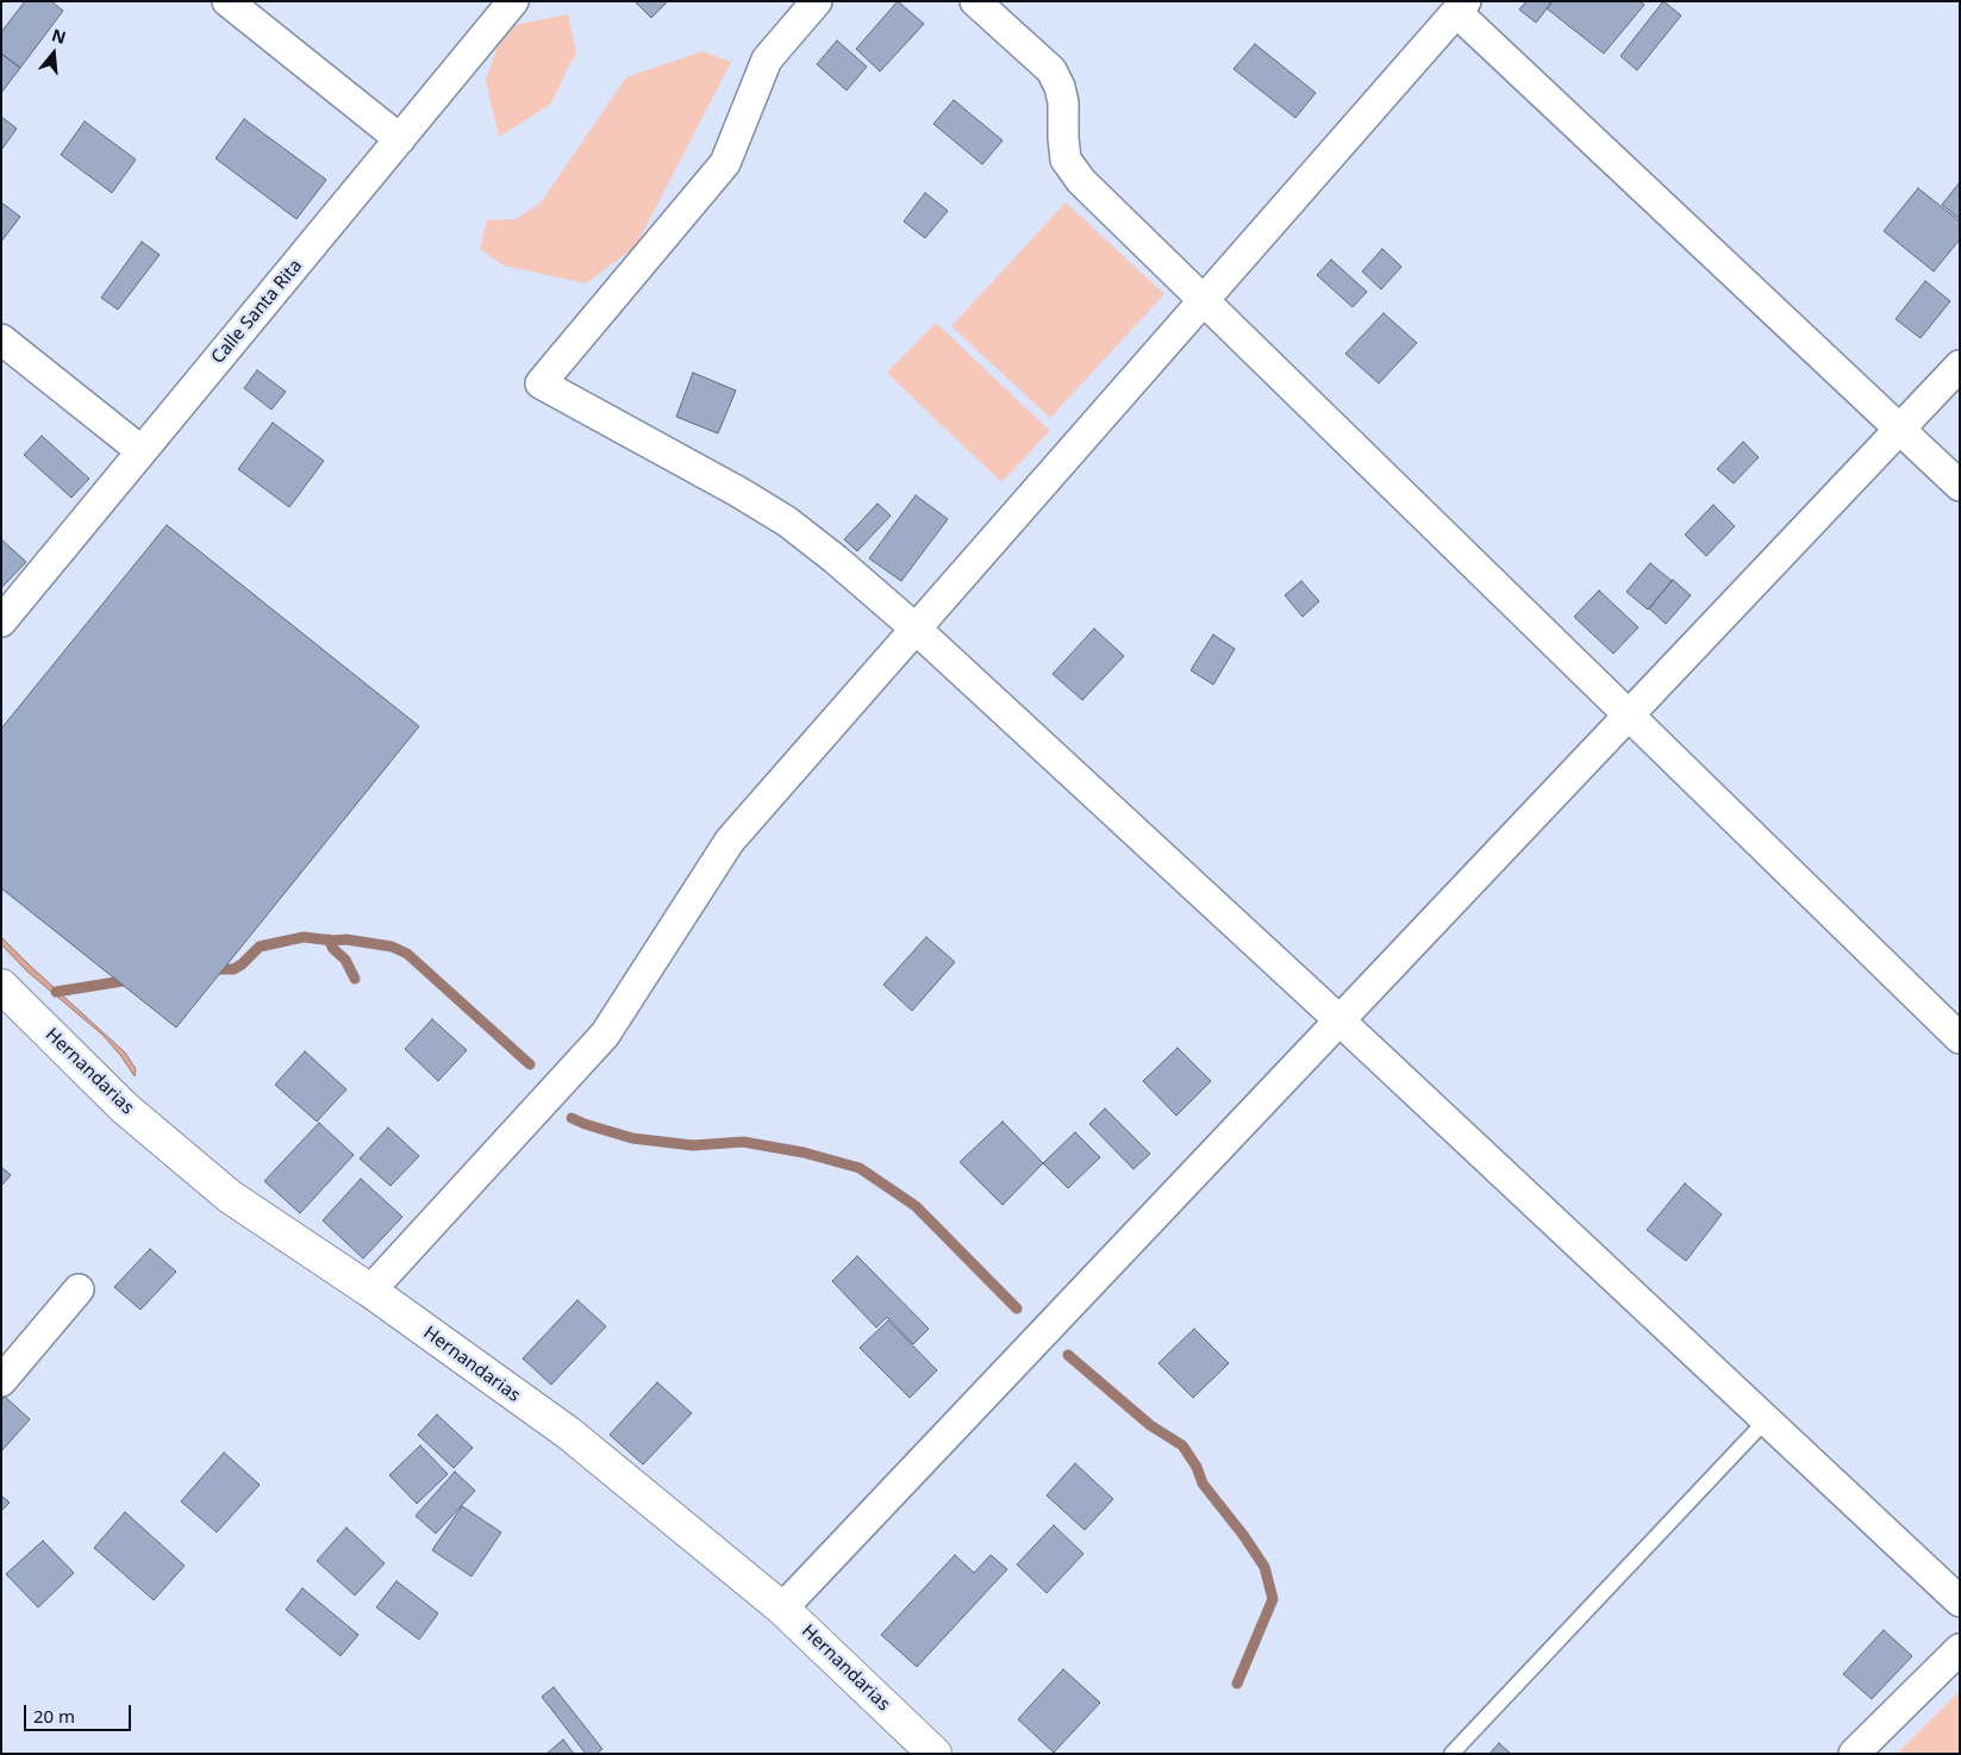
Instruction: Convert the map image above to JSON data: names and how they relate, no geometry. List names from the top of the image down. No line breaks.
{"streets":{"street":["Calle Santa Rita","Hernandarias"]},"scale_bar":"20 m","north":"top"}
